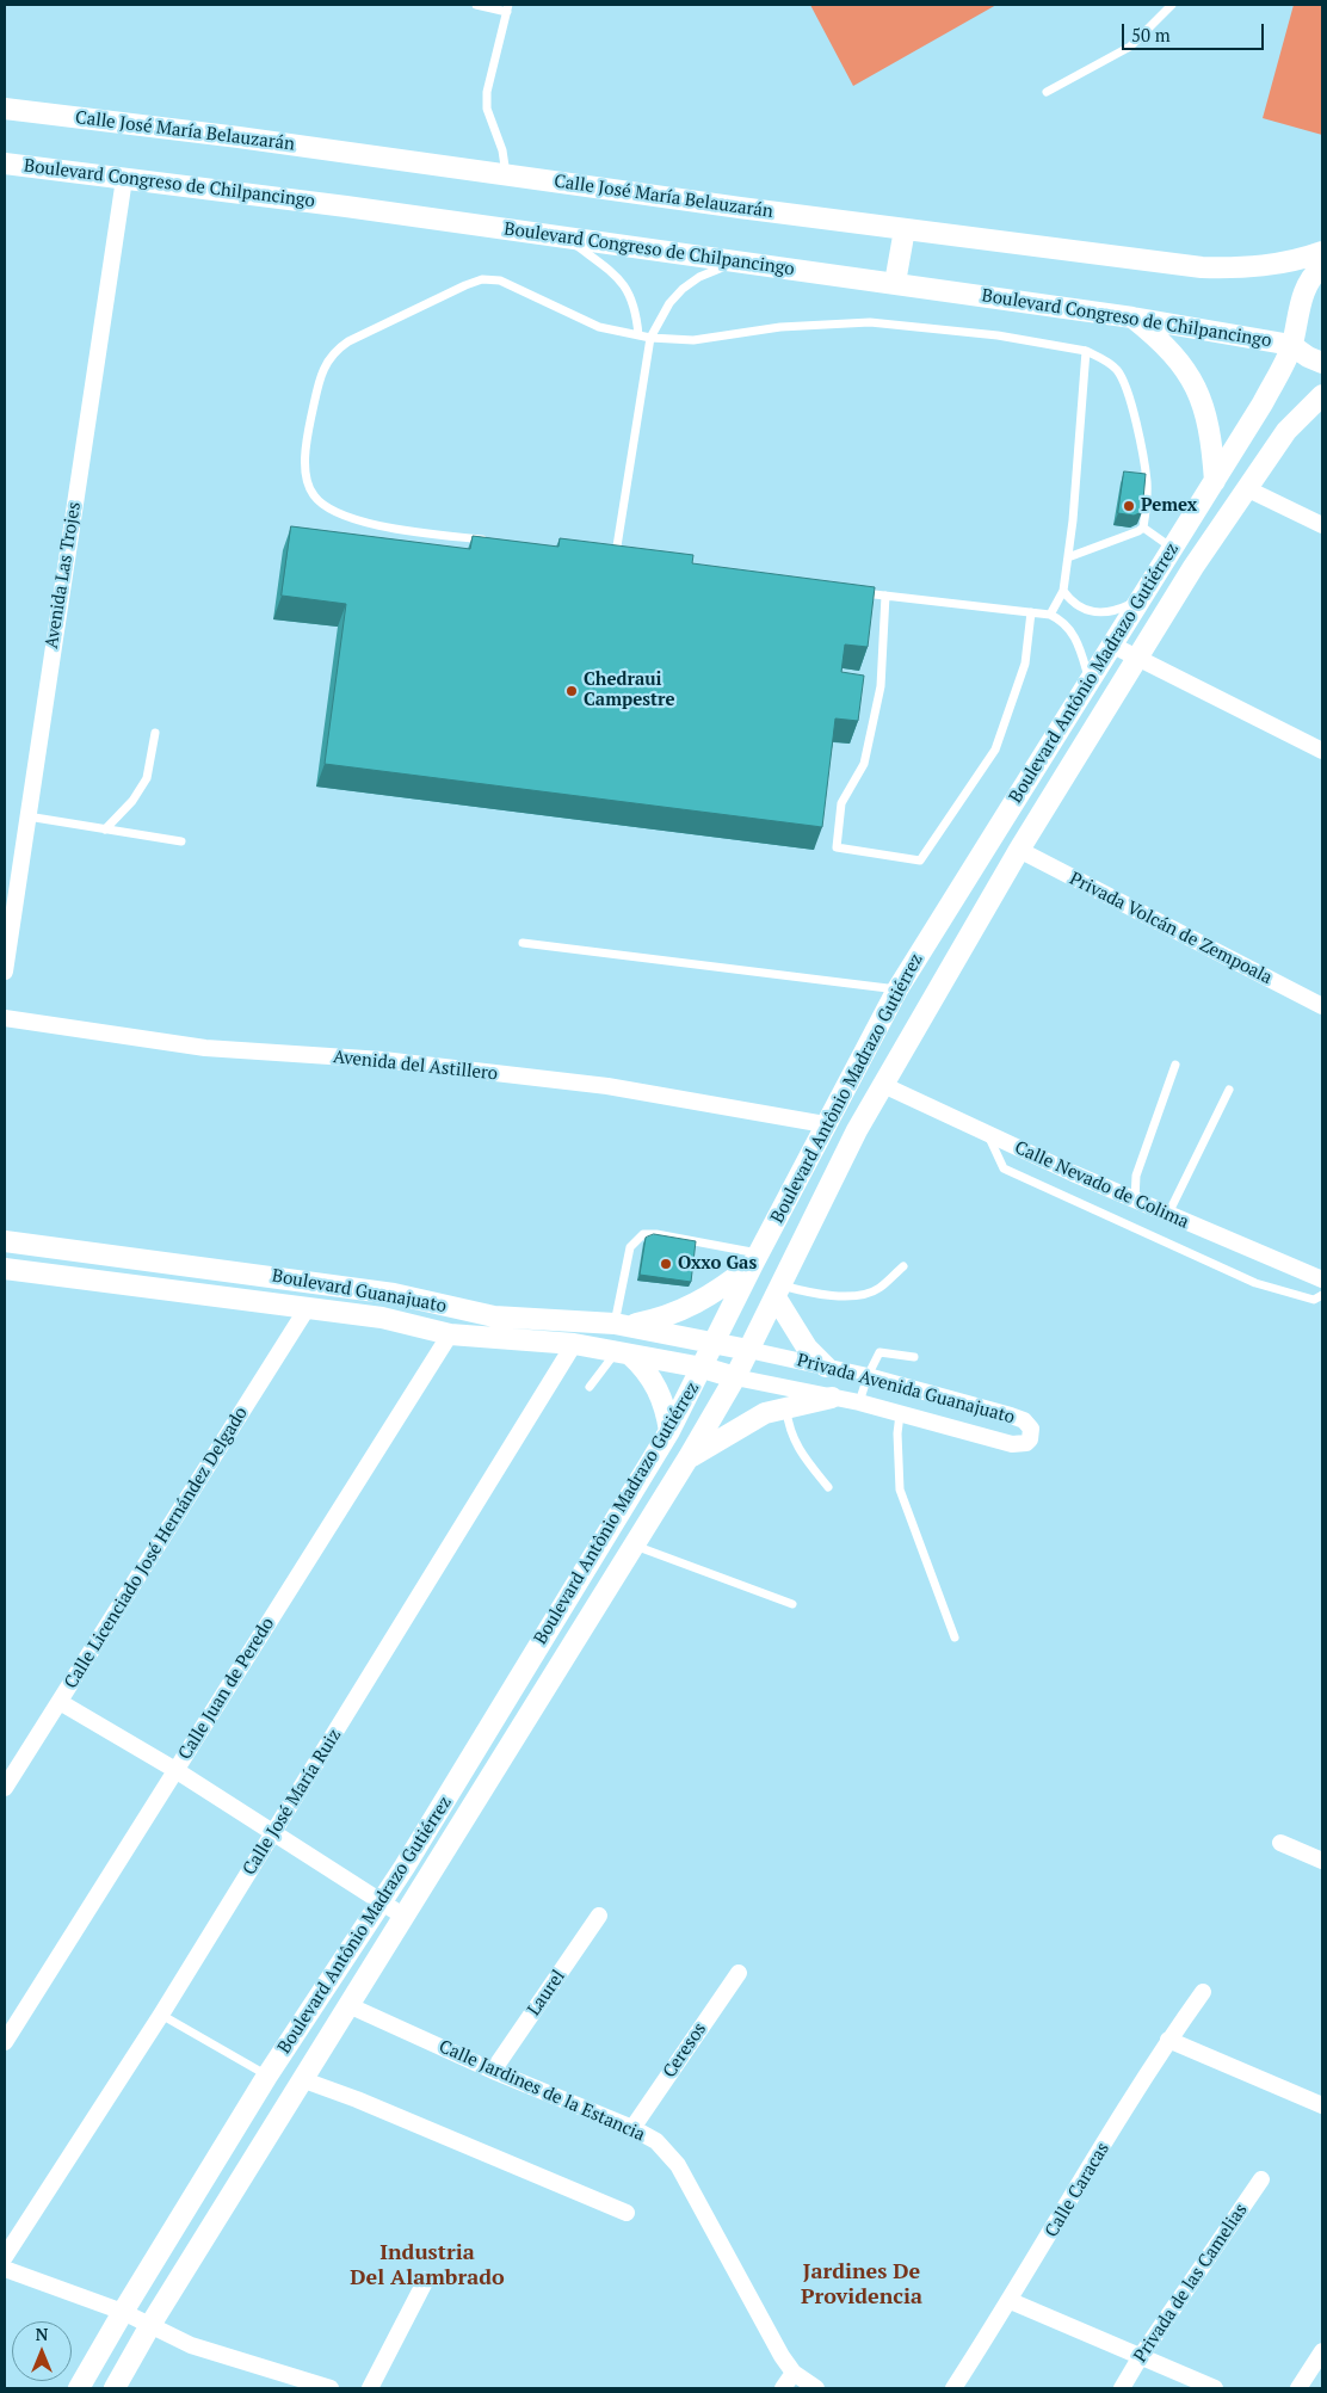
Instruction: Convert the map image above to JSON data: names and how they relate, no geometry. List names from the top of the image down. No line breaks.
{"streets":{"street":["Calle José María Belauzarán","Boulevard Congreso de Chilpancingo","Avenida Las Trojes","Boulevard Antônio Madrazo Gutiérrez","Privada Volcán de Zempoala","Avenida del Astillero","Calle Nevado de Colima","Boulevard Guanajuato","Privada Avenida Guanajuato","Calle Licenciado José Hernández Delgado","Calle Juan de Peredo","Calle José María Ruiz","Laurel","Ceresos","Calle Jardines de la Estancia","Calle Caracas","Privada de las Camelias"]},"crossings":[["Boulevard Congreso de Chilpancingo","Avenida Las Trojes"],["Boulevard Congreso de Chilpancingo","Boulevard Antônio Madrazo Gutiérrez"],["Boulevard Antônio Madrazo Gutiérrez","Privada Volcán de Zempoala"],["Boulevard Antônio Madrazo Gutiérrez","Avenida del Astillero"],["Boulevard Antônio Madrazo Gutiérrez","Calle Nevado de Colima"],["Boulevard Antônio Madrazo Gutiérrez","Boulevard Guanajuato"],["Boulevard Antônio Madrazo Gutiérrez","Privada Avenida Guanajuato"],["Boulevard Antônio Madrazo Gutiérrez","Calle Jardines de la Estancia"],["Boulevard Guanajuato","Privada Avenida Guanajuato"],["Boulevard Guanajuato","Calle Licenciado José Hernández Delgado"],["Boulevard Guanajuato","Calle Juan de Peredo"],["Boulevard Guanajuato","Calle José María Ruiz"],["Laurel","Calle Jardines de la Estancia"],["Ceresos","Calle Jardines de la Estancia"]],"districts":["Industria Del Alambrado","Jardines De Providencia"],"places":["Pemex","Chedraui Campestre","Oxxo Gas"],"scale_bar":"50 m","north":"top"}
